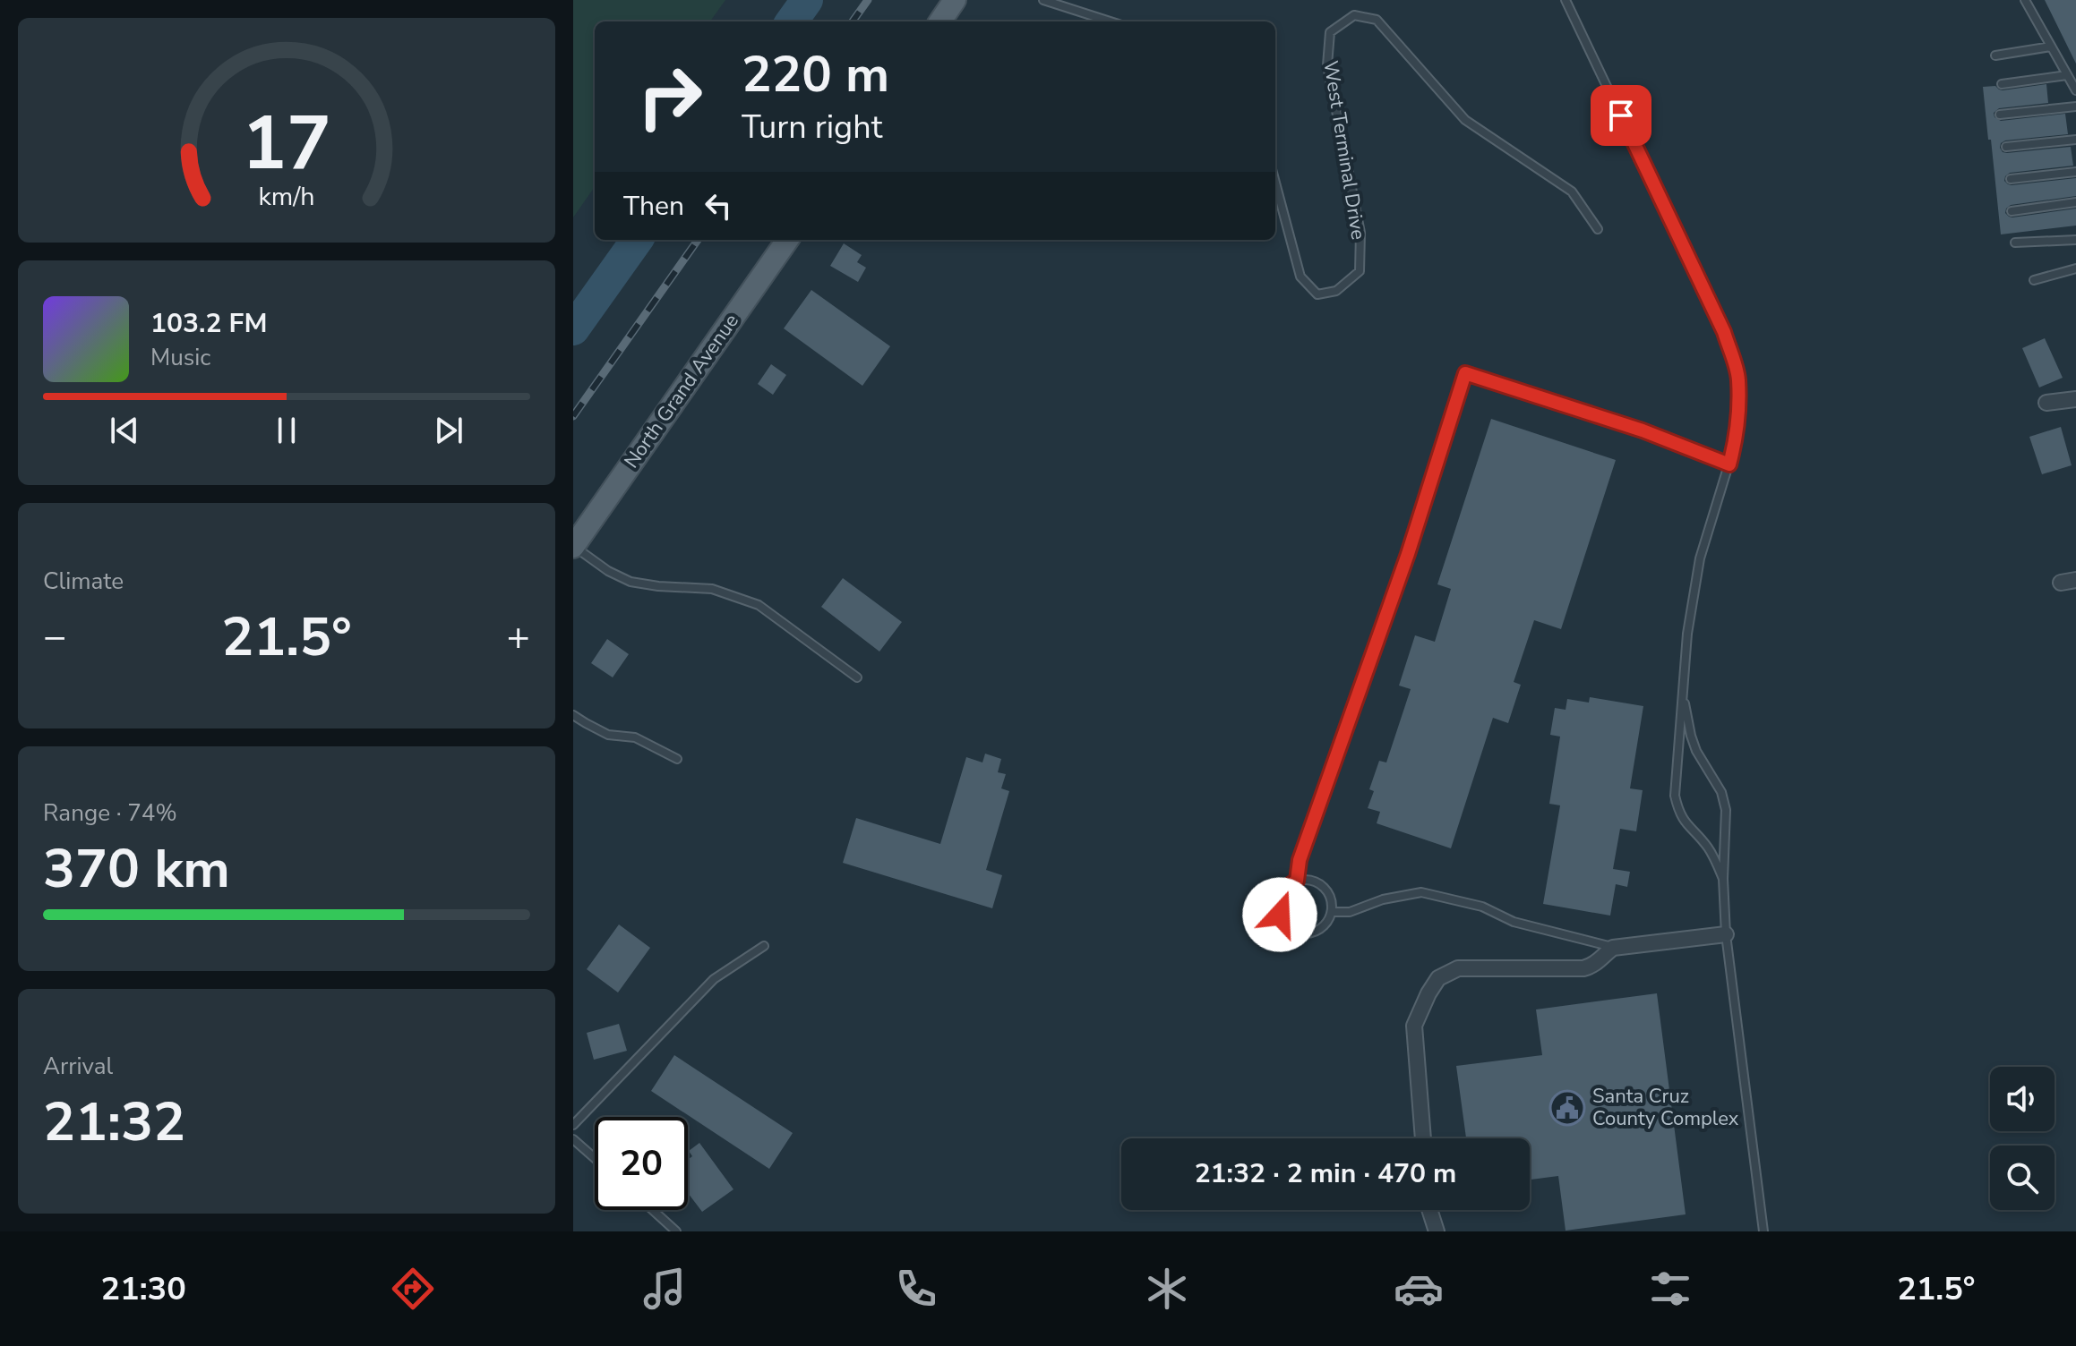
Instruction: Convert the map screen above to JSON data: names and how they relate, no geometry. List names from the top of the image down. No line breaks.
{"streets":{"main road":["North Grand Avenue"],"lane":["West Terminal Drive"]},"places":{"public building":["Santa Cruz County Complex"]},"page":{"turn":["220 m","Turn right"],"then":"Then","song":["103.2 FM","Music"],"tile":["Climate",["Range · 74%","370 km"],["Arrival","21:32"]],"heat":["−","21.5°","+"],"limit":"20","trip":"21:32 · 2 min · 470 m","tabs":["21:30","21.5°"],"gauge":["17","km/h"]}}
